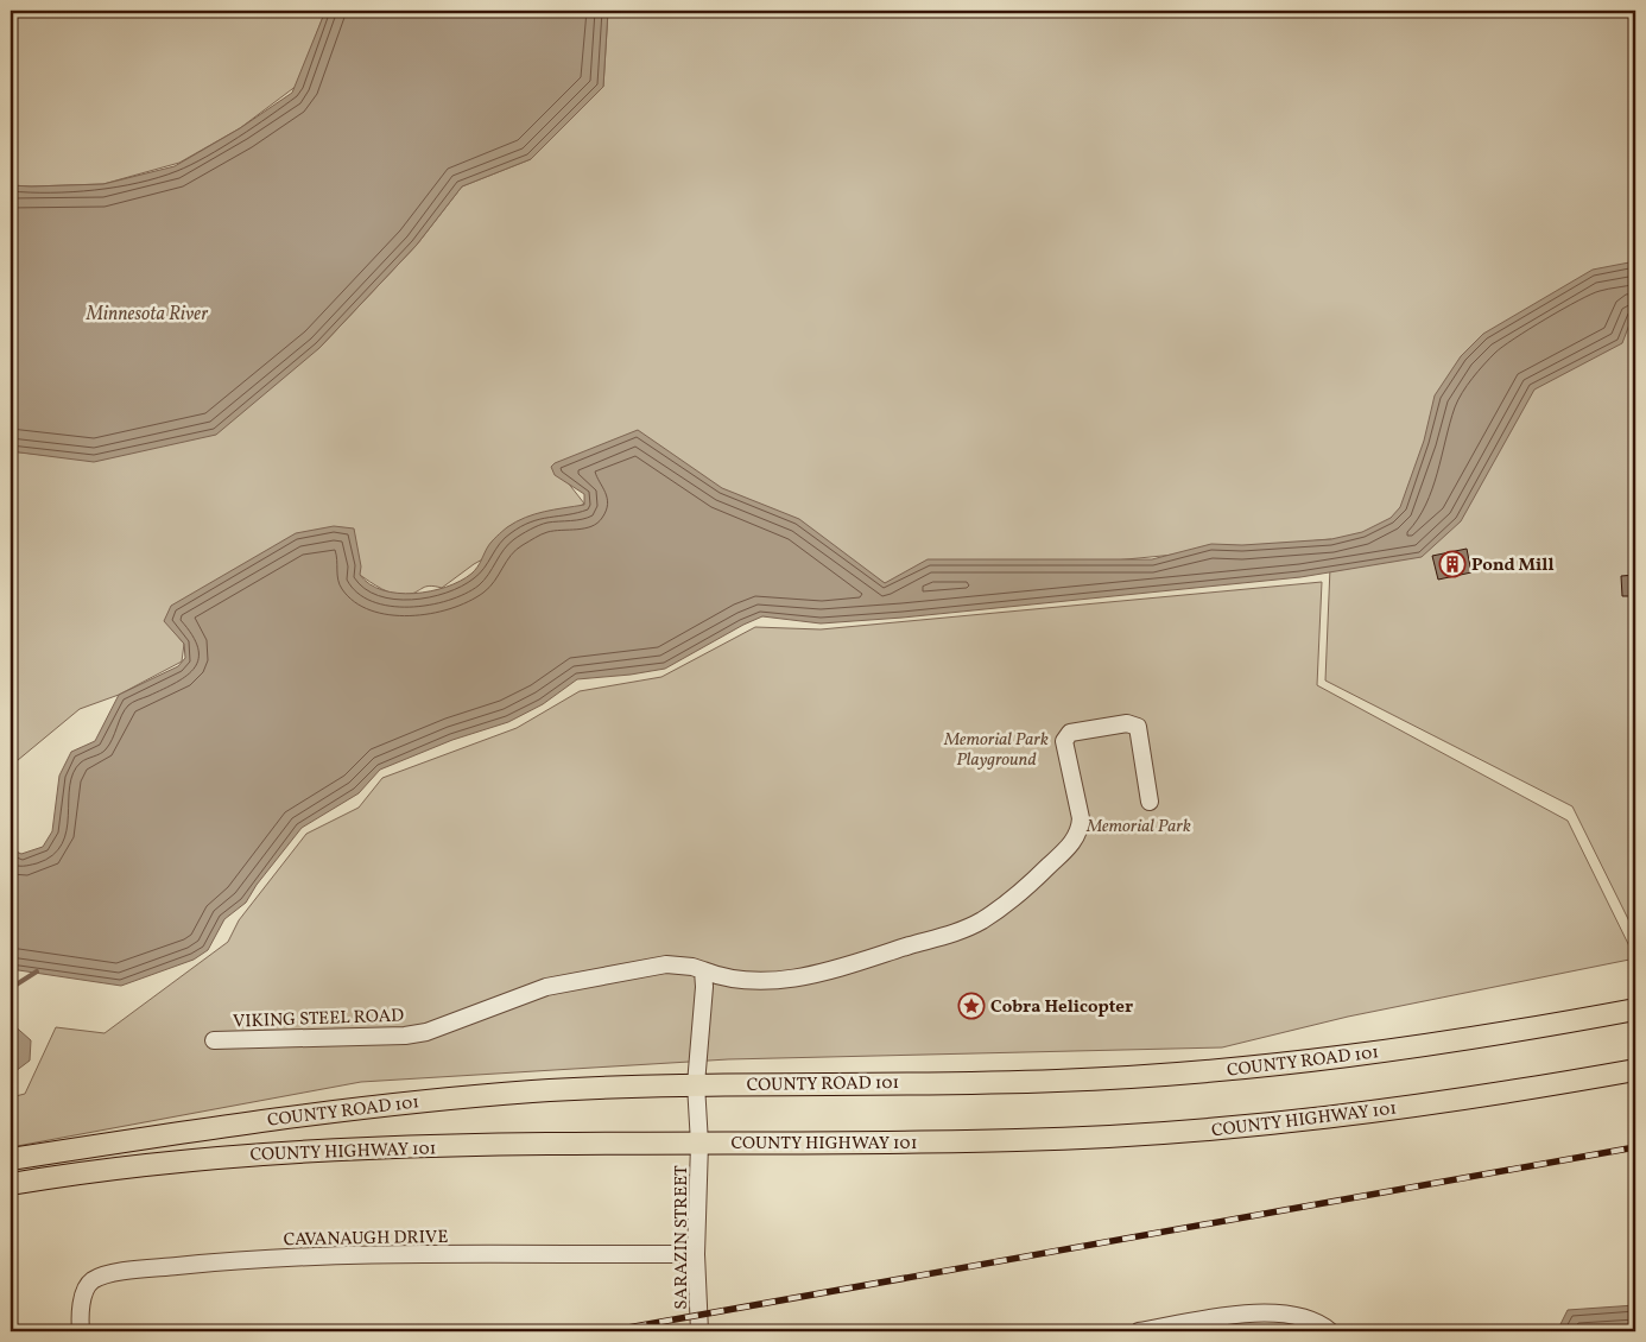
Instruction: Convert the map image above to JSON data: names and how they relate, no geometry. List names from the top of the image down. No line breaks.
{"streets":{"main road":["COUNTY ROAD 101","COUNTY HIGHWAY 101"],"street":["VIKING STEEL ROAD","CAVANAUGH DRIVE","SARAZIN STREET"]},"crossings":[["COUNTY HIGHWAY 101","SARAZIN STREET"],["CAVANAUGH DRIVE","SARAZIN STREET"]],"water":["Minnesota River"],"parks":["Memorial Park Playground","Memorial Park"],"places":{"building":["Pond Mill"],"place":["Cobra Helicopter"]}}
